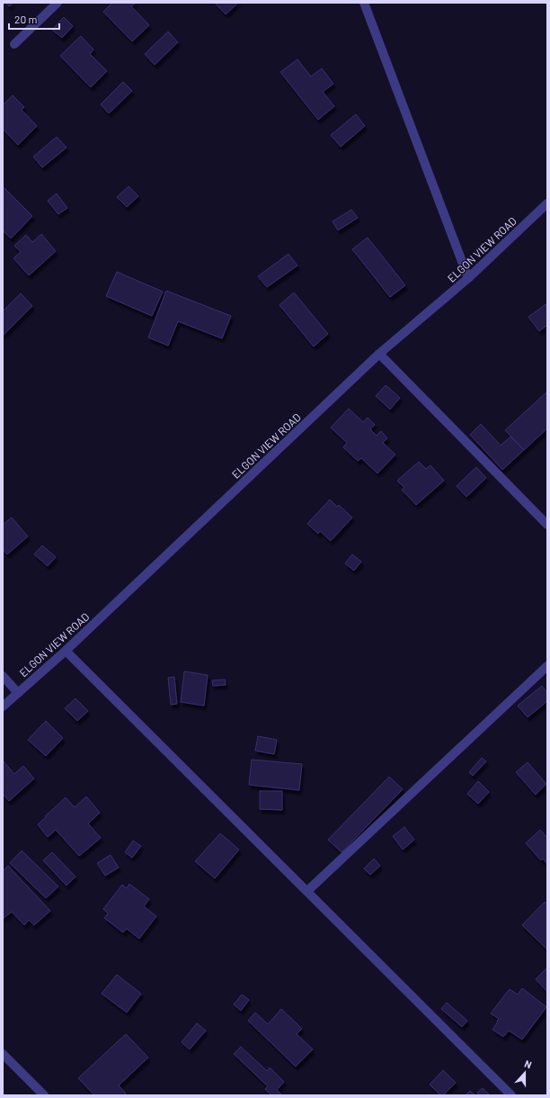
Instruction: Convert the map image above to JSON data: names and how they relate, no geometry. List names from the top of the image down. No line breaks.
{"streets":{"street":["ELGON VIEW ROAD"]},"scale_bar":"20 m","north":"top"}
